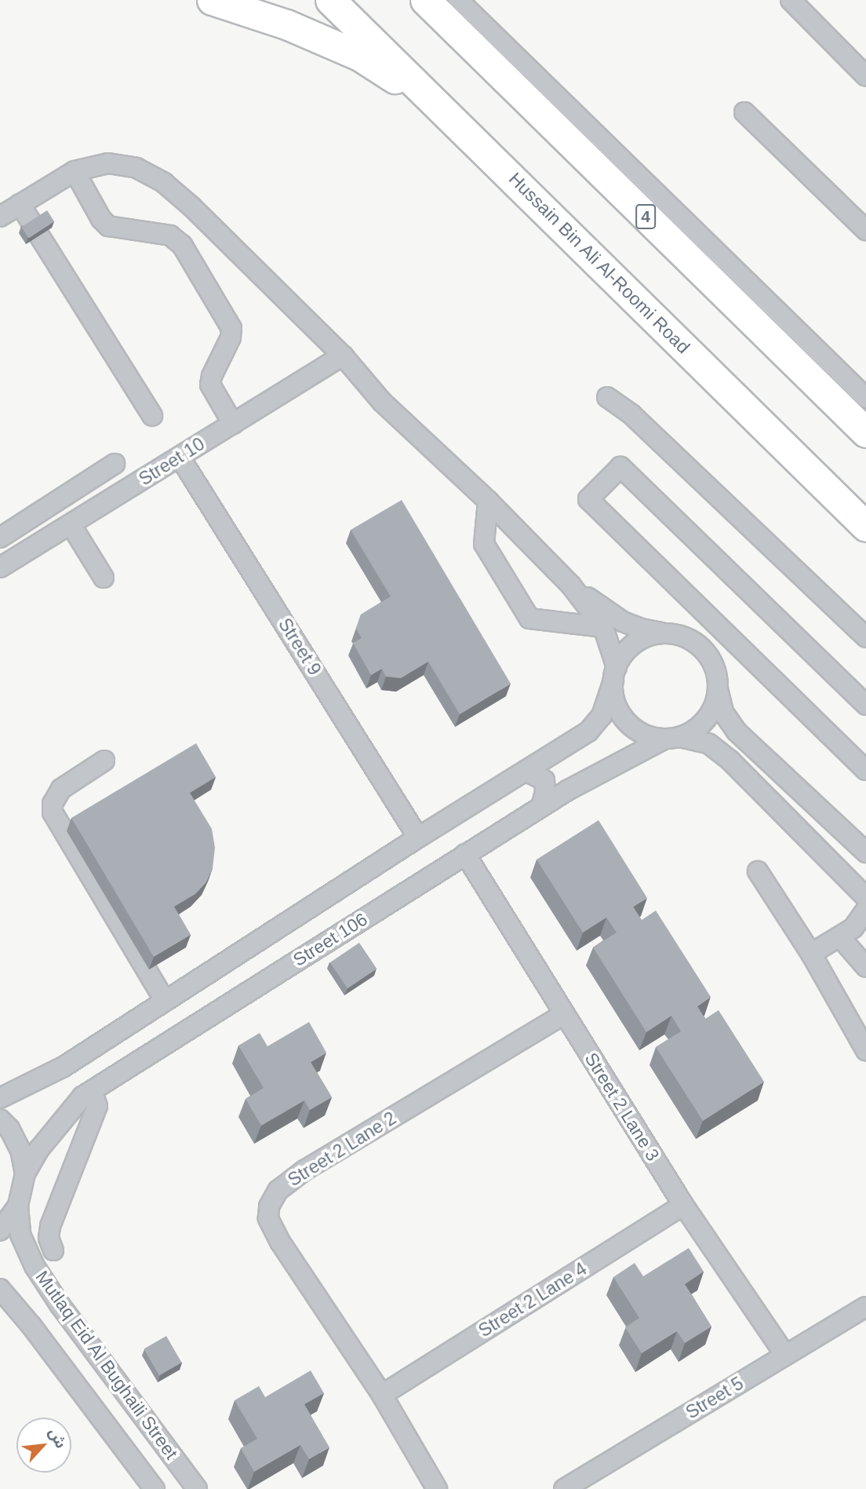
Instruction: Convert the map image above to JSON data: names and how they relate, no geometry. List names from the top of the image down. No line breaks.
{"streets":{"highway":["4","Hussain Bin Ali Al-Roomi Road"],"street":["Street 10","Street 9","Street 106","Street 2 Lane 3","Street 2 Lane 2","Street 2 Lane 4","Mutlaq Eid Al Bughaili Street","Street 5"]},"crossings":[["Street 10","Street 9"],["Street 9","Street 106"],["Street 106","Street 2 Lane 3"],["Street 2 Lane 3","Street 2 Lane 2"],["Street 2 Lane 3","Street 2 Lane 4"],["Street 2 Lane 3","Street 5"],["Street 2 Lane 2","Street 2 Lane 4"]],"north":"top right"}
